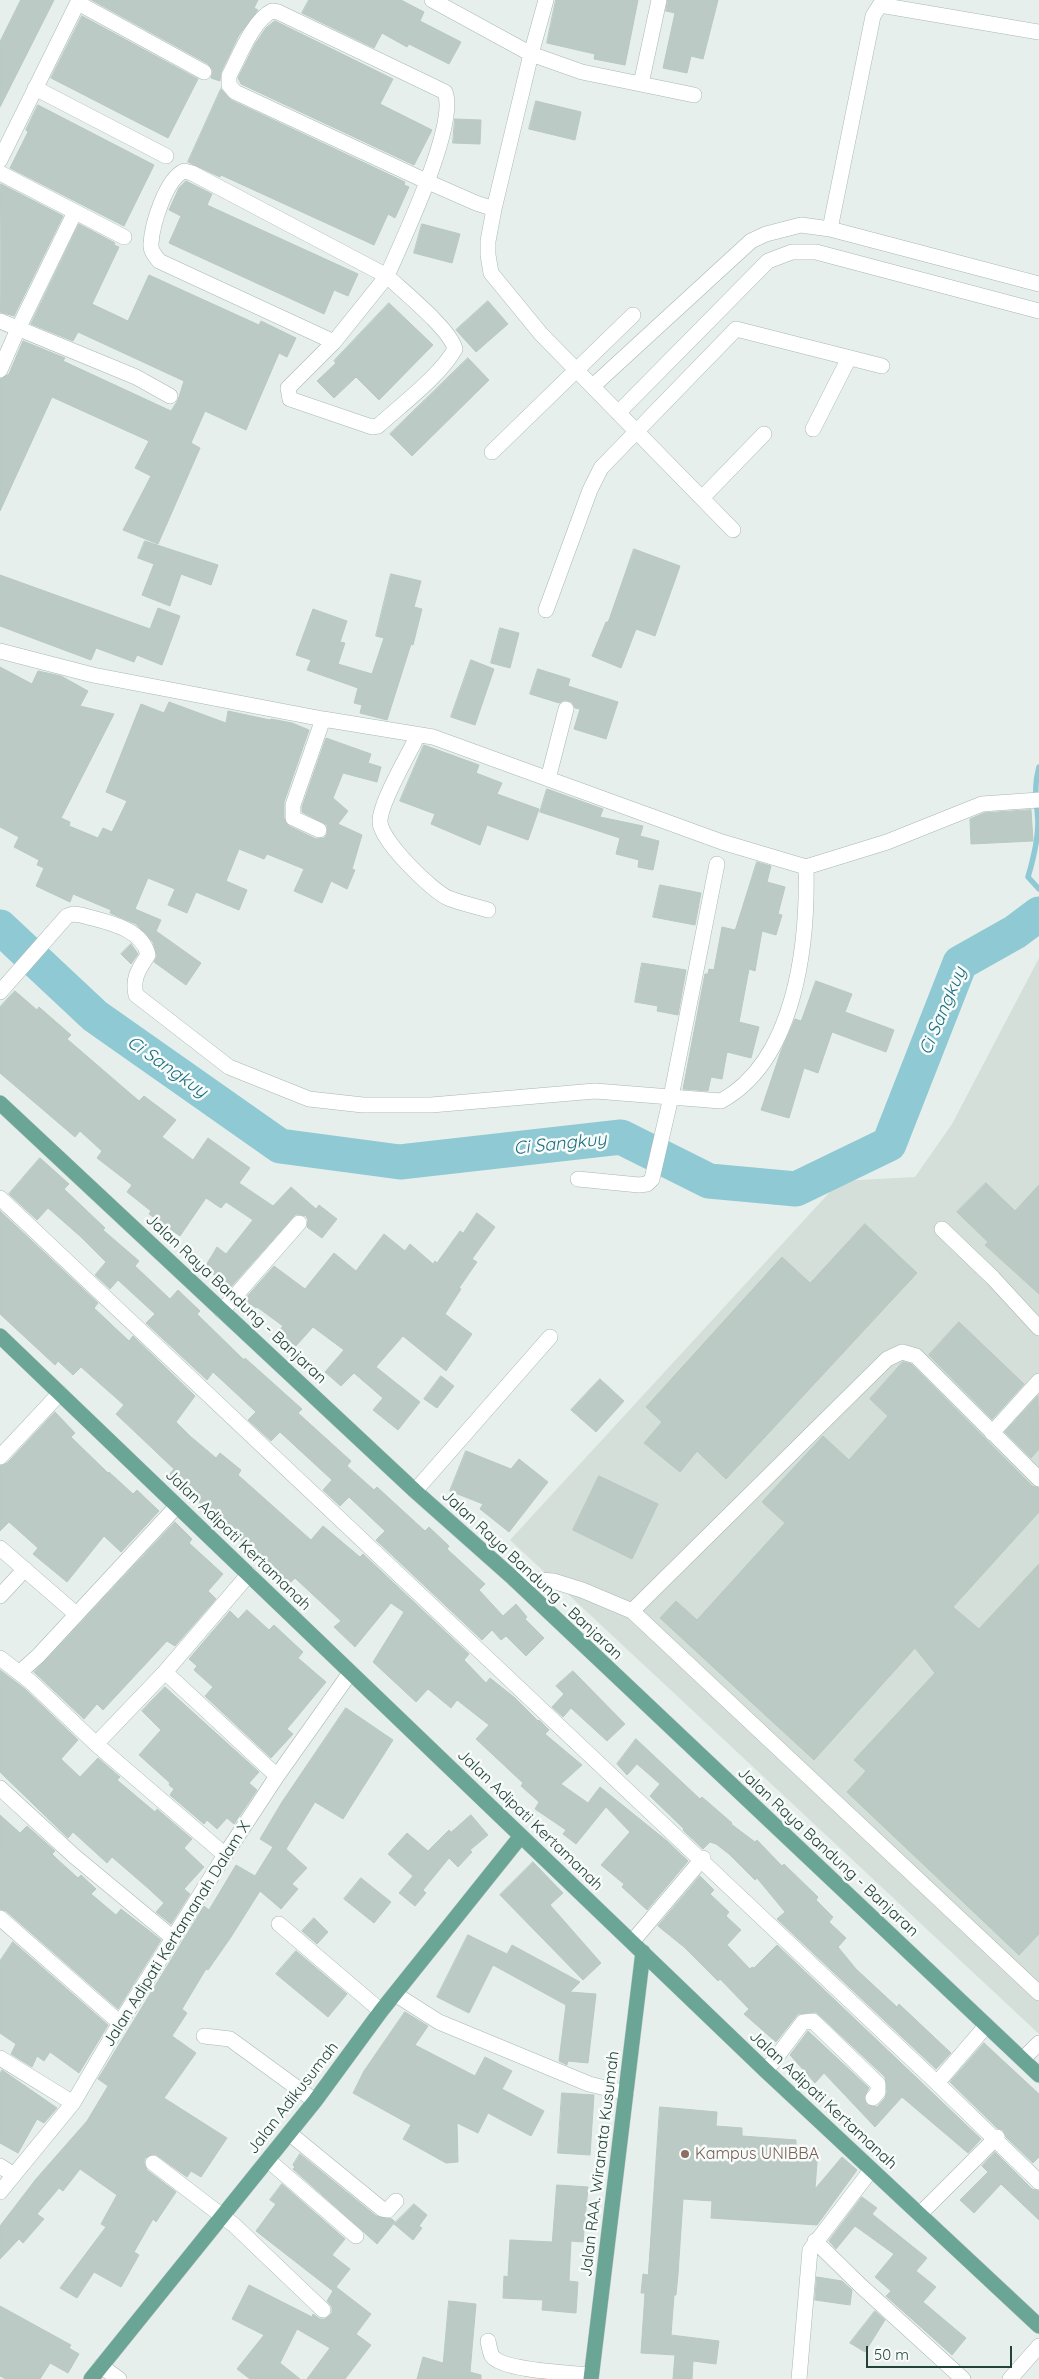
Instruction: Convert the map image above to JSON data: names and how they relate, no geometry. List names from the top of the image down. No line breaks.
{"streets":{"main road":["Jalan Raya Bandung - Banjaran","Jalan Adipati Kertamanah","Jalan Adikusumah","Jalan RAA. Wiranata Kusumah"],"street":["Jalan Adipati Kertamanah Dalam X"]},"crossings":[["Jalan Adipati Kertamanah","Jalan Adipati Kertamanah Dalam X"],["Jalan Adipati Kertamanah","Jalan Adikusumah"],["Jalan Adipati Kertamanah","Jalan RAA. Wiranata Kusumah"]],"water":["Ci Sangkuy"],"places":["Kampus UNIBBA"],"scale_bar":"50 m"}
